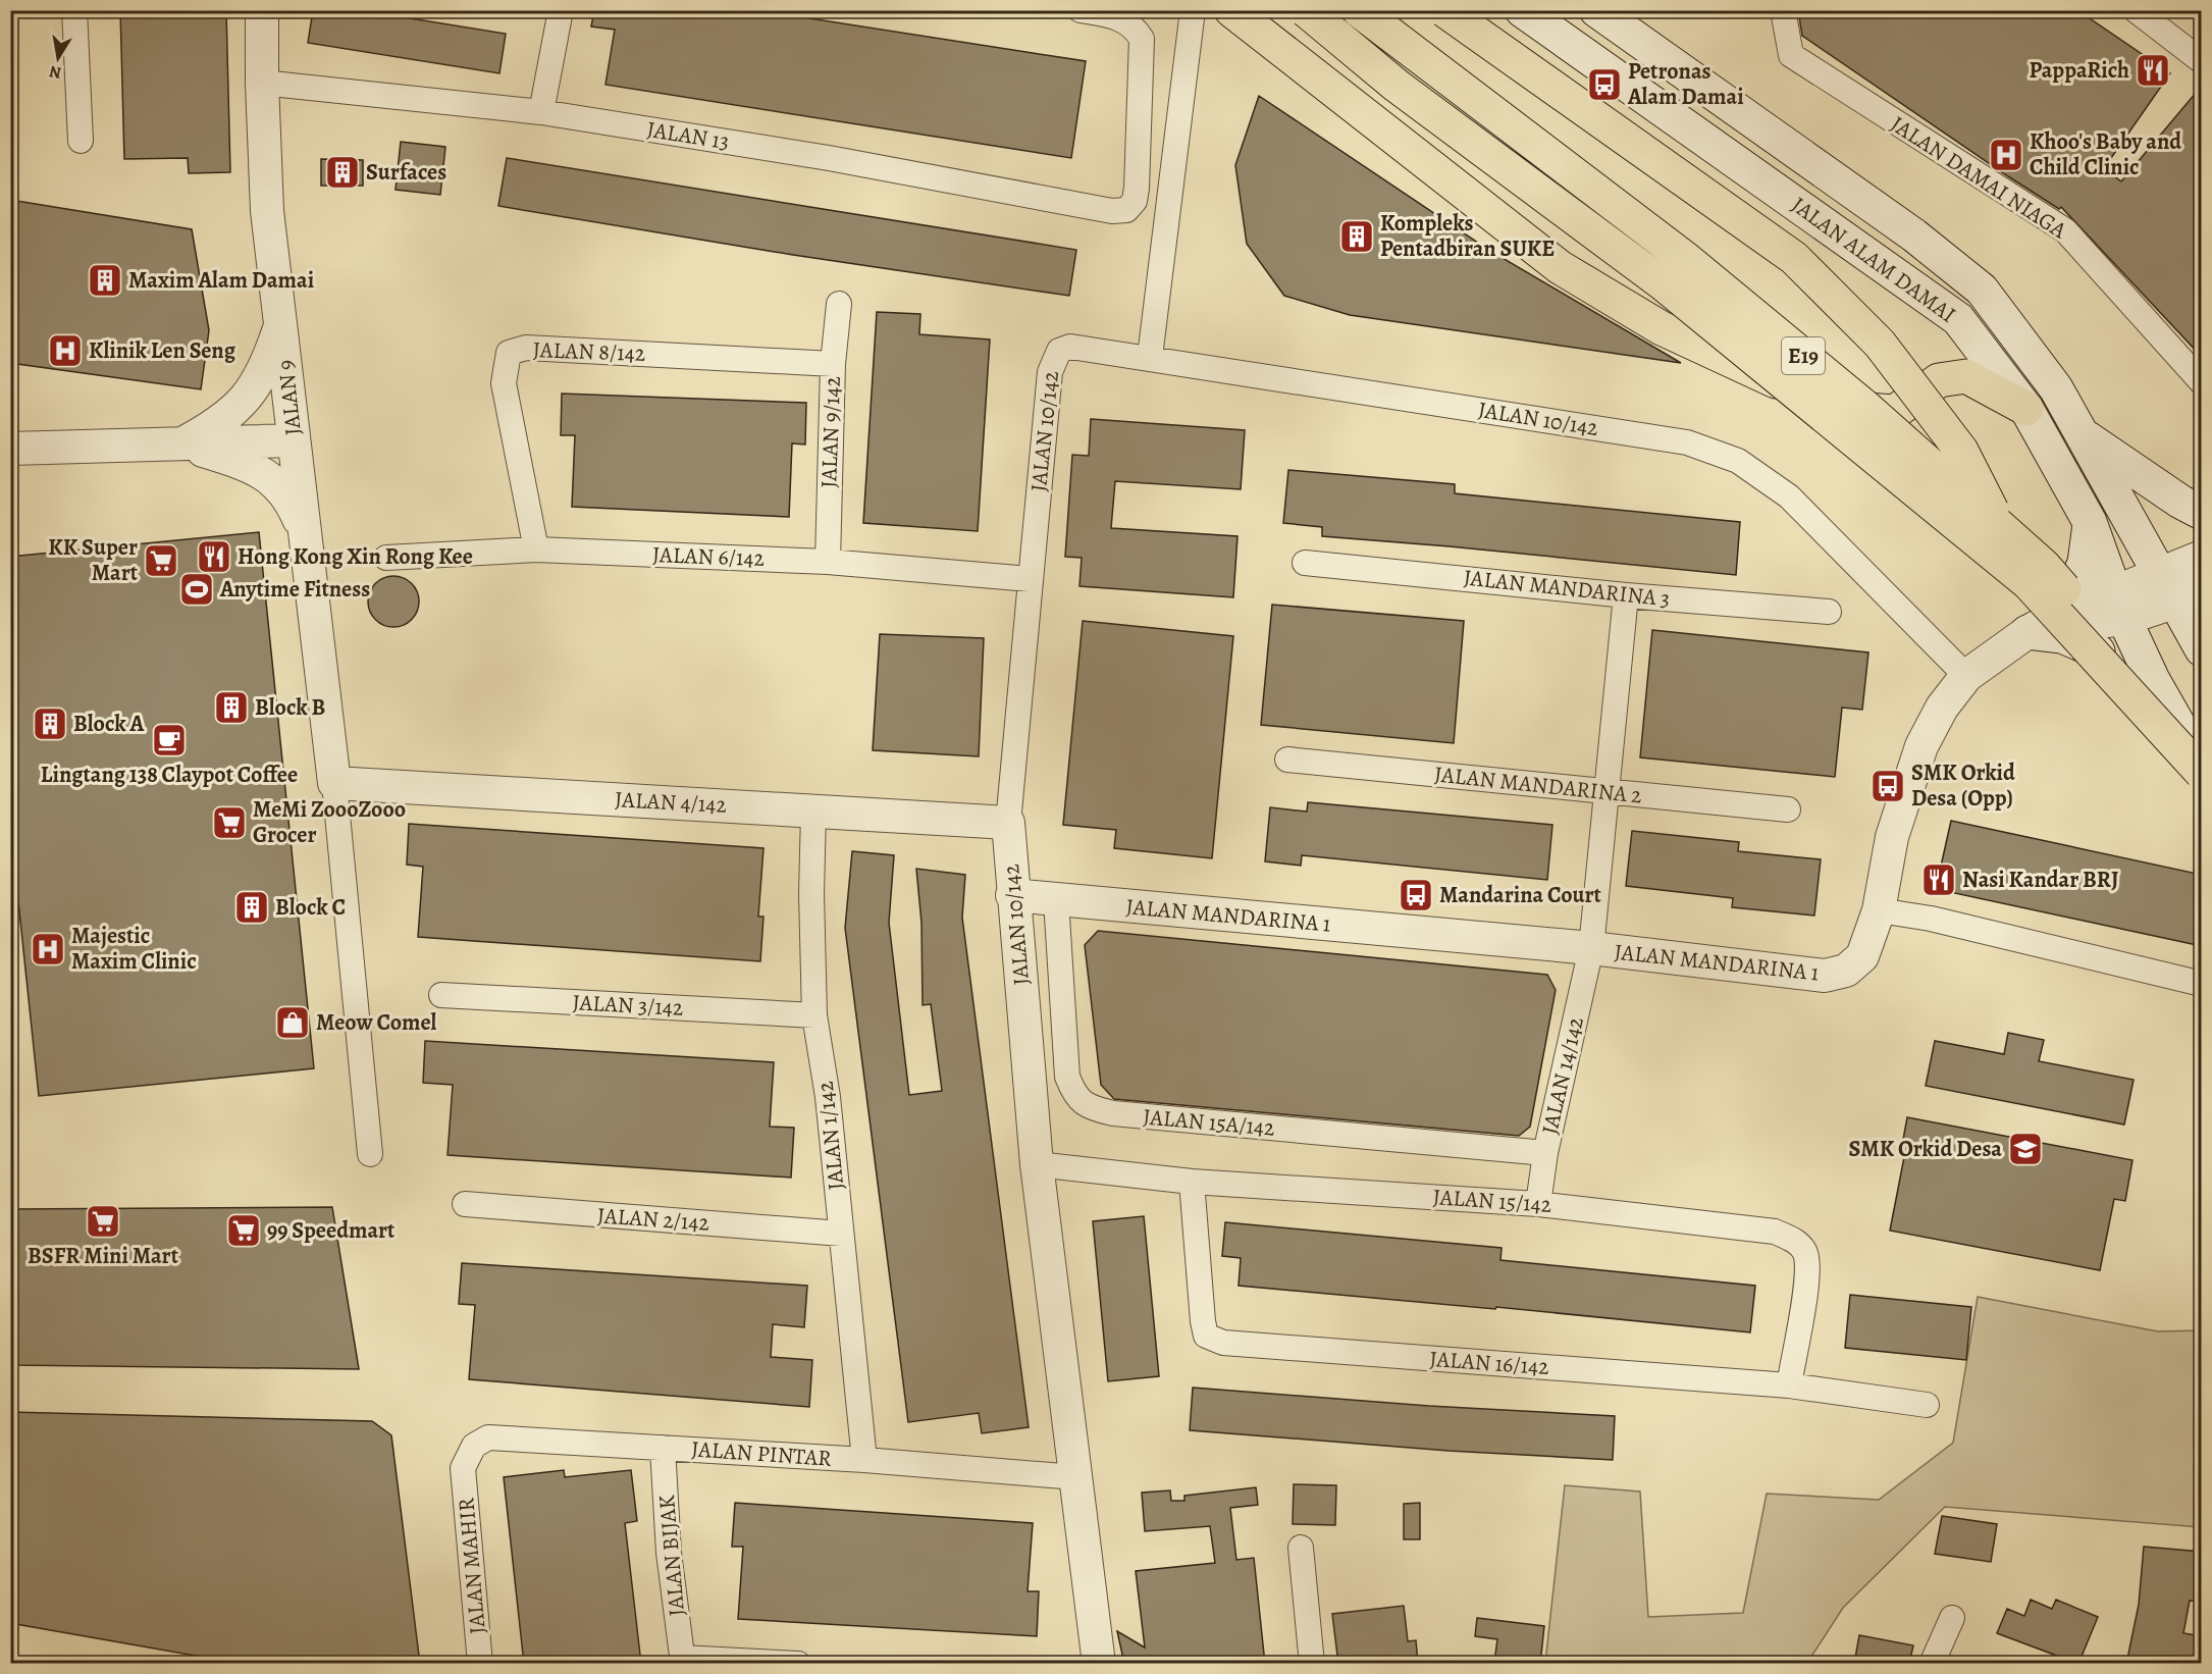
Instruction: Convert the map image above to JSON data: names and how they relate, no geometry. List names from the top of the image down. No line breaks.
{"streets":{"highway":["E19"],"main road":["JALAN ALAM DAMAI"],"street":["JALAN 13","JALAN DAMAI NIAGA","JALAN 8/142","JALAN 9","JALAN 10/142","JALAN 9/142","JALAN 6/142","JALAN MANDARINA 3","JALAN MANDARINA 2","JALAN 4/142","JALAN MANDARINA 1","JALAN 3/142","JALAN 14/142","JALAN 15A/142","JALAN 1/142","JALAN 15/142","JALAN 2/142","JALAN 16/142","JALAN PINTAR","JALAN BIJAK","JALAN MAHIR"]},"crossings":[["JALAN 13","JALAN 9"],["JALAN ALAM DAMAI","JALAN MANDARINA 1"],["JALAN 8/142","JALAN 9/142"],["JALAN 8/142","JALAN 6/142"],["JALAN 9","JALAN 4/142"],["JALAN 10/142","JALAN 6/142"],["JALAN 10/142","JALAN 4/142"],["JALAN 10/142","JALAN MANDARINA 1"],["JALAN 10/142","JALAN 15/142"],["JALAN 10/142","JALAN PINTAR"],["JALAN 9/142","JALAN 6/142"],["JALAN MANDARINA 3","JALAN MANDARINA 1"],["JALAN MANDARINA 2","JALAN MANDARINA 1"],["JALAN 4/142","JALAN 1/142"],["JALAN MANDARINA 1","JALAN 14/142"],["JALAN MANDARINA 1","JALAN 15A/142"],["JALAN 3/142","JALAN 1/142"],["JALAN 14/142","JALAN 15A/142"],["JALAN 14/142","JALAN 15/142"],["JALAN 1/142","JALAN 2/142"],["JALAN 1/142","JALAN PINTAR"],["JALAN 15/142","JALAN 16/142"],["JALAN PINTAR","JALAN BIJAK"],["JALAN PINTAR","JALAN MAHIR"]],"places":{"restaurant":["PappaRich","Hong Kong Xin Rong Kee","Nasi Kandar BRJ"],"bus stop":["Petronas Alam Damai","SMK Orkid Desa (Opp)","Mandarina Court"],"hospital":["Khoo's Baby and Child Clinic","Klinik Len Seng","Majestic Maxim Clinic"],"building":["Surfaces","Kompleks Pentadbiran SUKE","Maxim Alam Damai","Block B","Block A","Block C"],"supermarket":["KK Super Mart","MeMi ZoooZooo Grocer","BSFR Mini Mart","99 Speedmart"],"sports":["Anytime Fitness"],"cafe":["Lingtang 138 Claypot Coffee"],"shop":["Meow Comel"],"school or university":["SMK Orkid Desa"]},"north":"bottom"}
